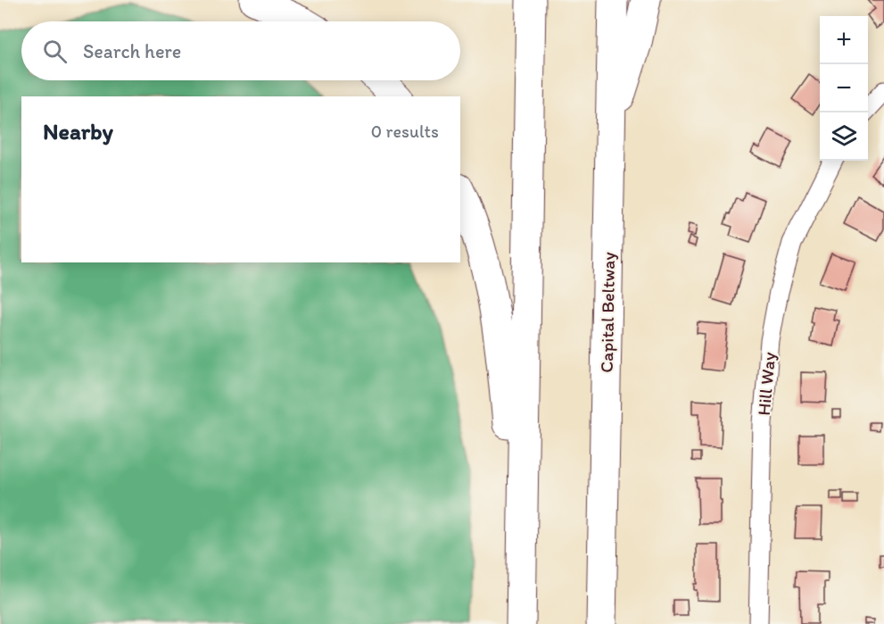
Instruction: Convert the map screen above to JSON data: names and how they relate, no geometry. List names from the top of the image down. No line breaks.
{"streets":{"highway":["Capital Beltway"],"street":["Hill Way"]},"page":{"map_buttons":["+","−"],"search":"Search here","heading":["Nearby","0 results"]}}
